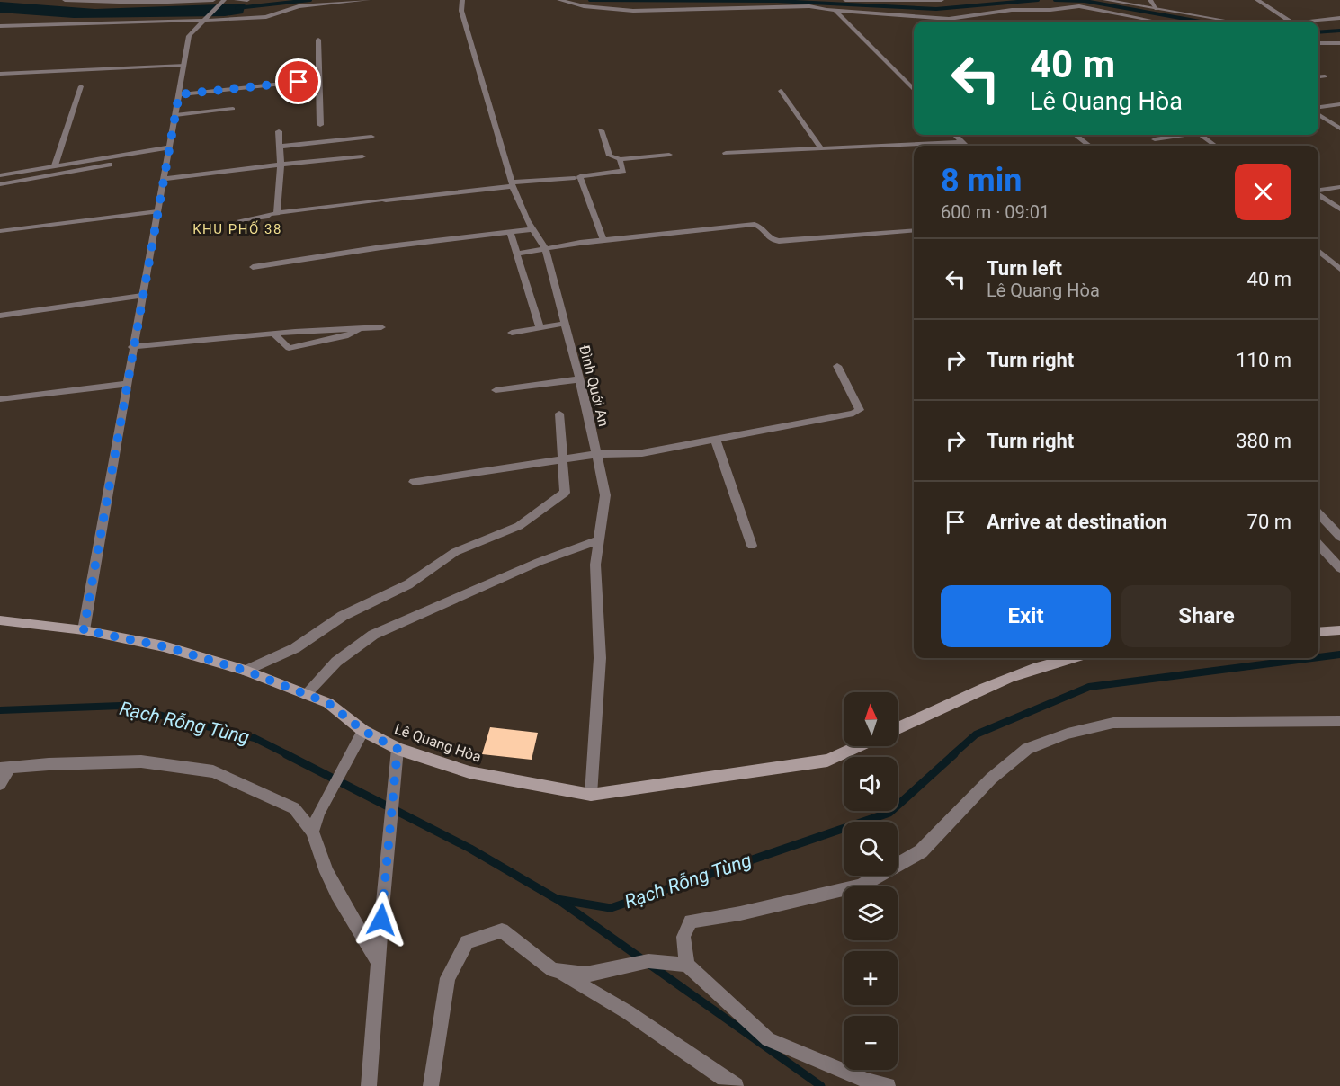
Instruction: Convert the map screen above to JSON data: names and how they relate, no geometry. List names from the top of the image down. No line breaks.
{"streets":{"street":["Đình Quới An","Lê Quang Hòa"]},"crossings":[["Đình Quới An","Lê Quang Hòa"]],"districts":["KHU PHỐ 38"],"water":["Rạch Rỗng Tùng"],"north":"top","page":{"turn":["40 m","Lê Quang Hòa"],"heading":["8 min","600 m · 09:01"],"list":[{"name":"Turn left","note":"Lê Quang Hòa","value":"40 m"},{"name":"Turn right","value":"110 m"},{"name":"Turn right","value":"380 m"},{"name":"Arrive at destination","value":"70 m"}],"buttons":["Exit","Share"],"map_buttons":["+","−"]}}
